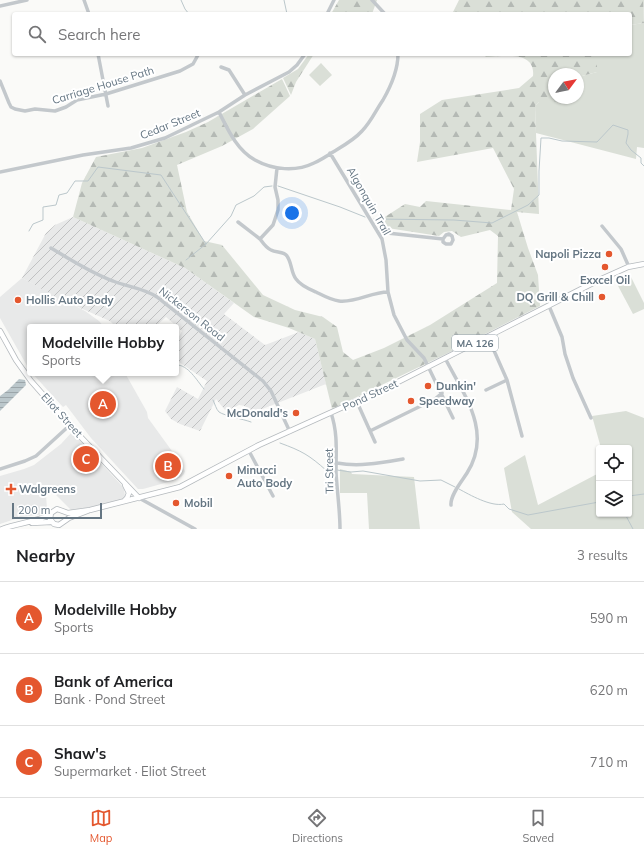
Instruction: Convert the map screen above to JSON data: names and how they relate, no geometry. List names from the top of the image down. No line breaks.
{"streets":{"main road":["MA 126","Pond Street","Eliot Street"],"street":["Carriage House Path","Cedar Street","Algonquin Trail","Nickerson Road","Tri Street"]},"crossings":[["Algonquin Trail","Pond Street"],["Nickerson Road","Pond Street"],["MA 126","Pond Street"],["Pond Street","Eliot Street"],["Pond Street","Tri Street"]],"places":{"other":["Napoli Pizza","Exxcel Oil","DQ Grill & Chill","Hollis Auto Body","Dunkin'","Speedway","McDonald's","Minucci Auto Body","Mobil"],"health":["Walgreens"]},"scale_bar":"200 m","north":"top right","page":{"search":"Search here","popup":["Modelville Hobby","Sports"],"pins":["A","C","B"],"scale":"200 m","heading":["Nearby","3 results"],"list":[{"mark":"A","name":"Modelville Hobby","note":"Sports","value":"590 m"},{"mark":"B","name":"Bank of America","note":"Bank · Pond Street","value":"620 m"},{"mark":"C","name":"Shaw's","note":"Supermarket · Eliot Street","value":"710 m"}],"nav":["Map","Directions","Saved"]}}
